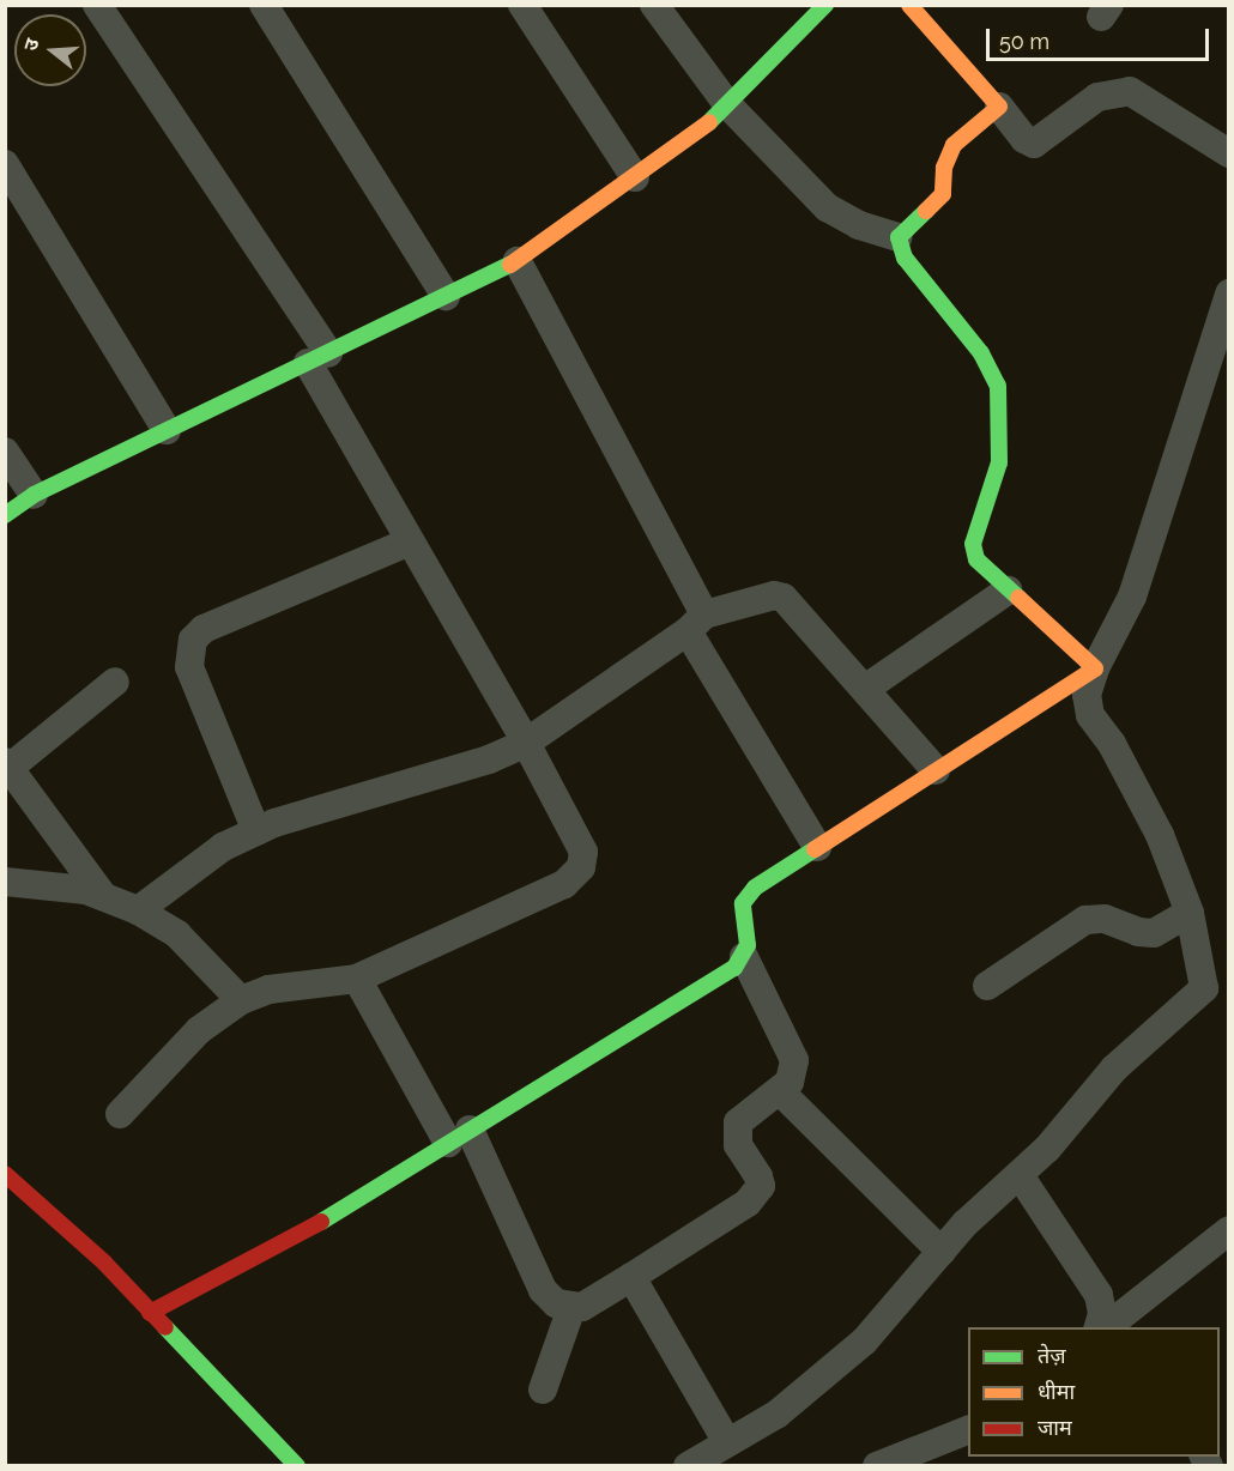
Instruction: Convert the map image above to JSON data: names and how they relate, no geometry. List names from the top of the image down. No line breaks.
{"legend":["तेज़","धीमा","जाम"],"scale_bar":"50 m","north":"left"}
